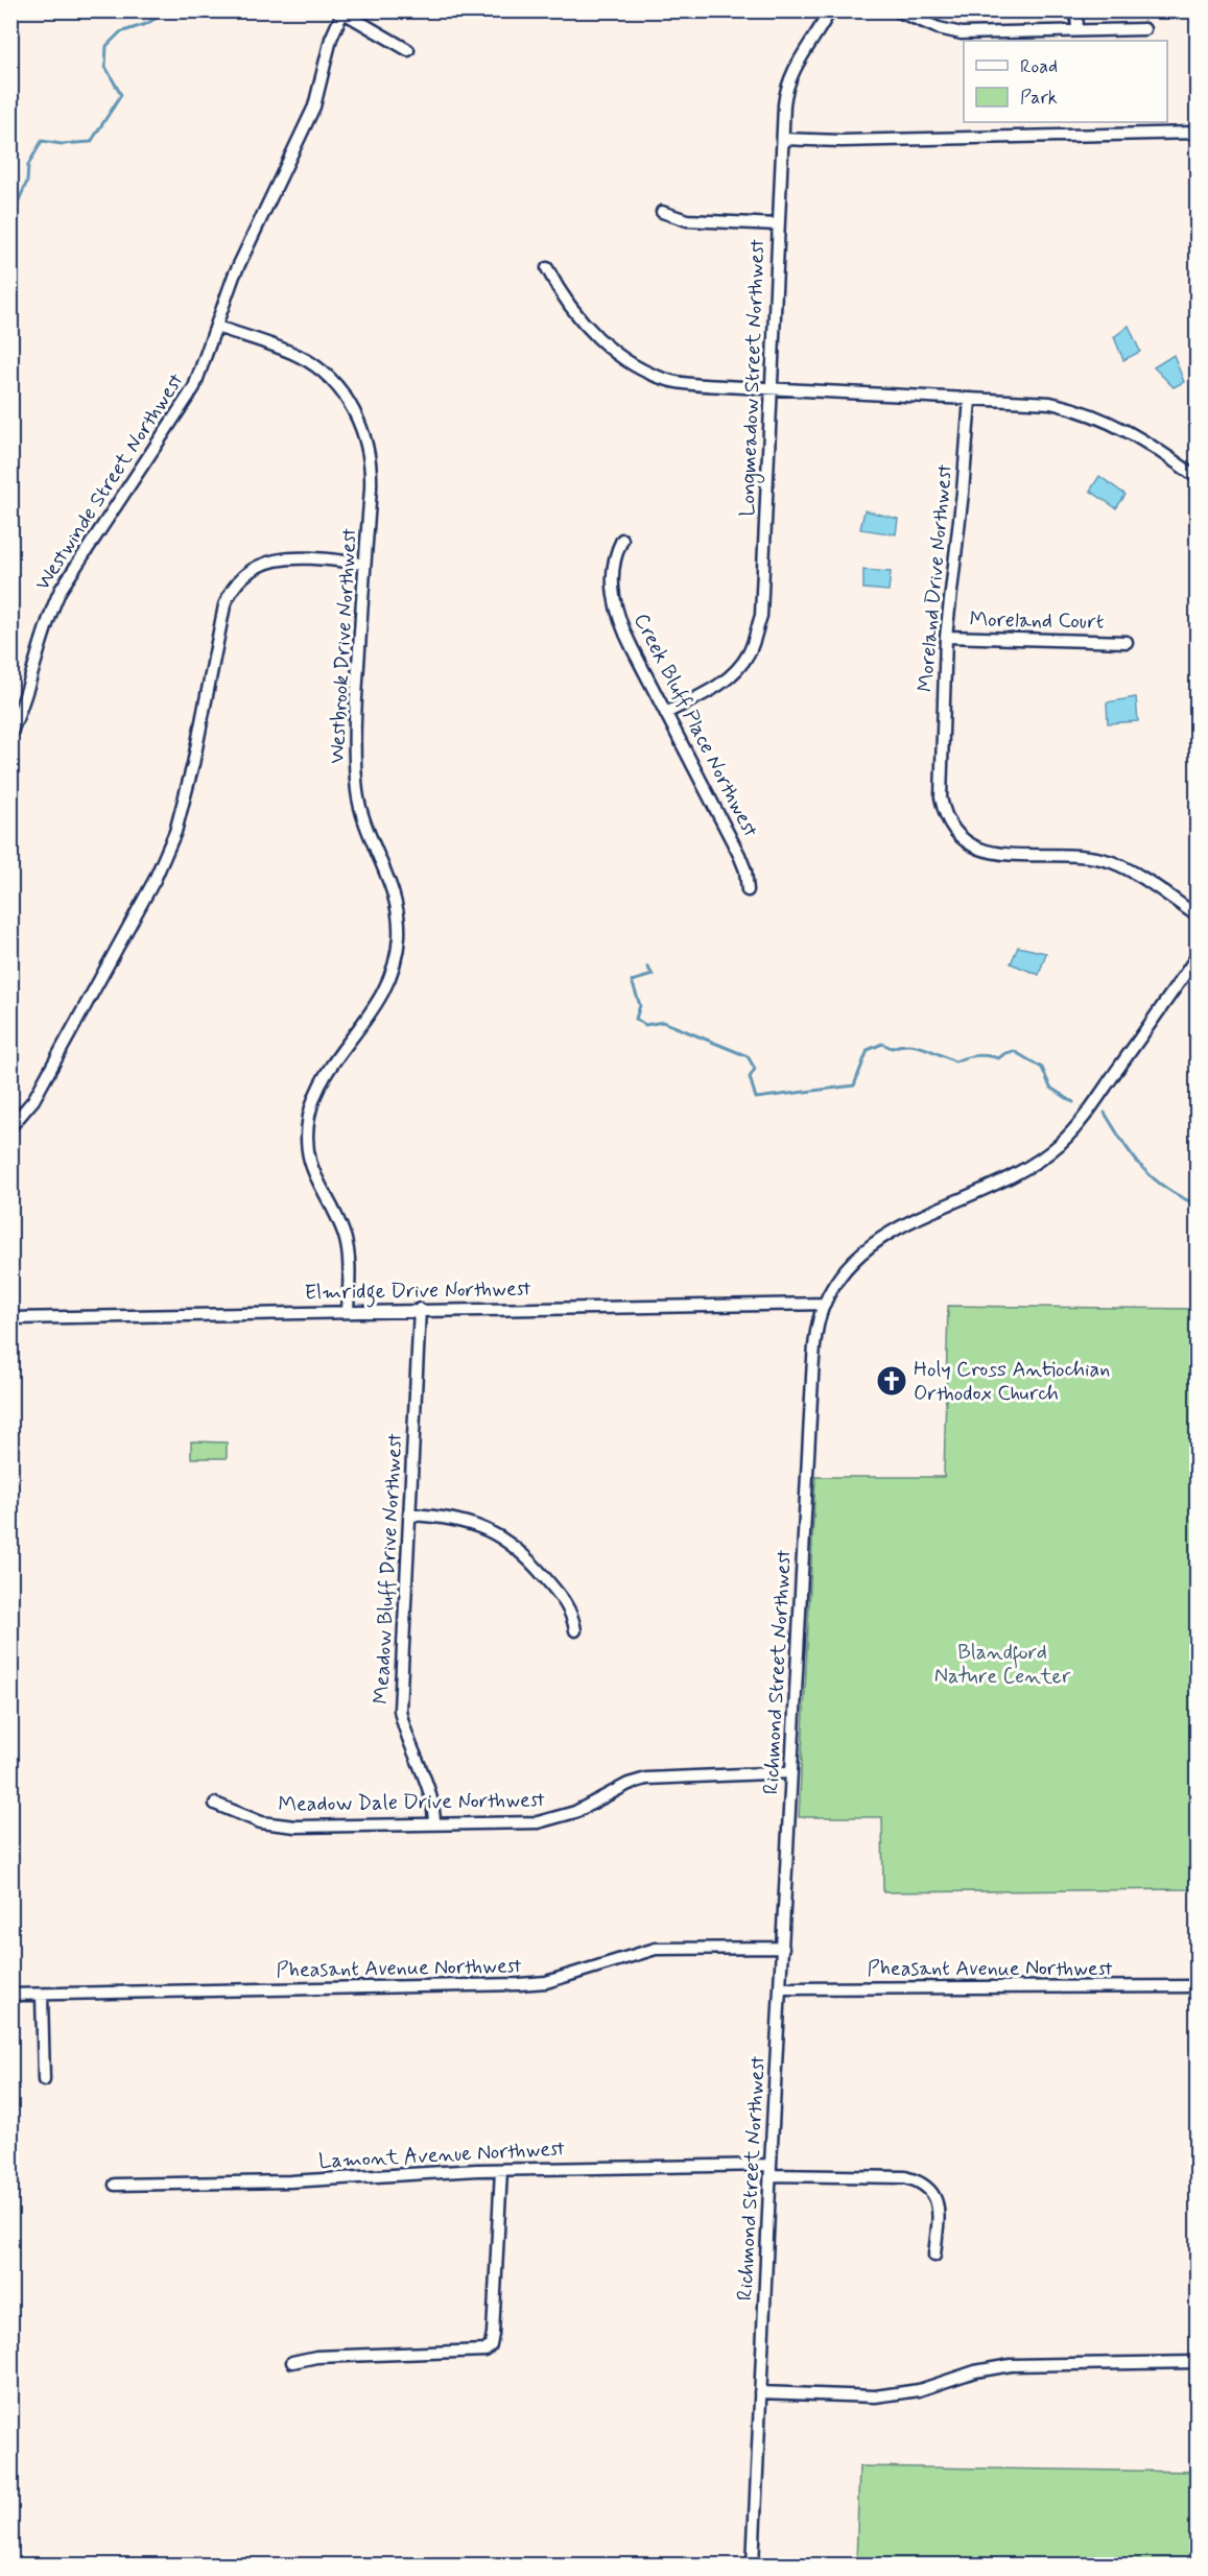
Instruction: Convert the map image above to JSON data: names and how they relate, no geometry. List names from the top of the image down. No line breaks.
{"streets":{"street":["Longmeadow Street Northwest","Westwinde Street Northwest","Moreland Drive Northwest","Moreland Court","Westbrook Drive Northwest","Creek Bluff Place Northwest","Elmridge Drive Northwest","Meadow Bluff Drive Northwest","Richmond Street Northwest","Meadow Dale Drive Northwest","Pheasant Avenue Northwest","Lamont Avenue Northwest"]},"crossings":[["Longmeadow Street Northwest","Creek Bluff Place Northwest"],["Westwinde Street Northwest","Westbrook Drive Northwest"],["Moreland Drive Northwest","Moreland Court"],["Westbrook Drive Northwest","Elmridge Drive Northwest"],["Elmridge Drive Northwest","Meadow Bluff Drive Northwest"],["Elmridge Drive Northwest","Richmond Street Northwest"],["Meadow Bluff Drive Northwest","Meadow Dale Drive Northwest"],["Richmond Street Northwest","Meadow Dale Drive Northwest"],["Richmond Street Northwest","Pheasant Avenue Northwest"],["Richmond Street Northwest","Lamont Avenue Northwest"]],"parks":["Blandford Nature Center"],"places":{"church":["Holy Cross Antiochian Orthodox Church"]},"legend":["Road","Park"]}
